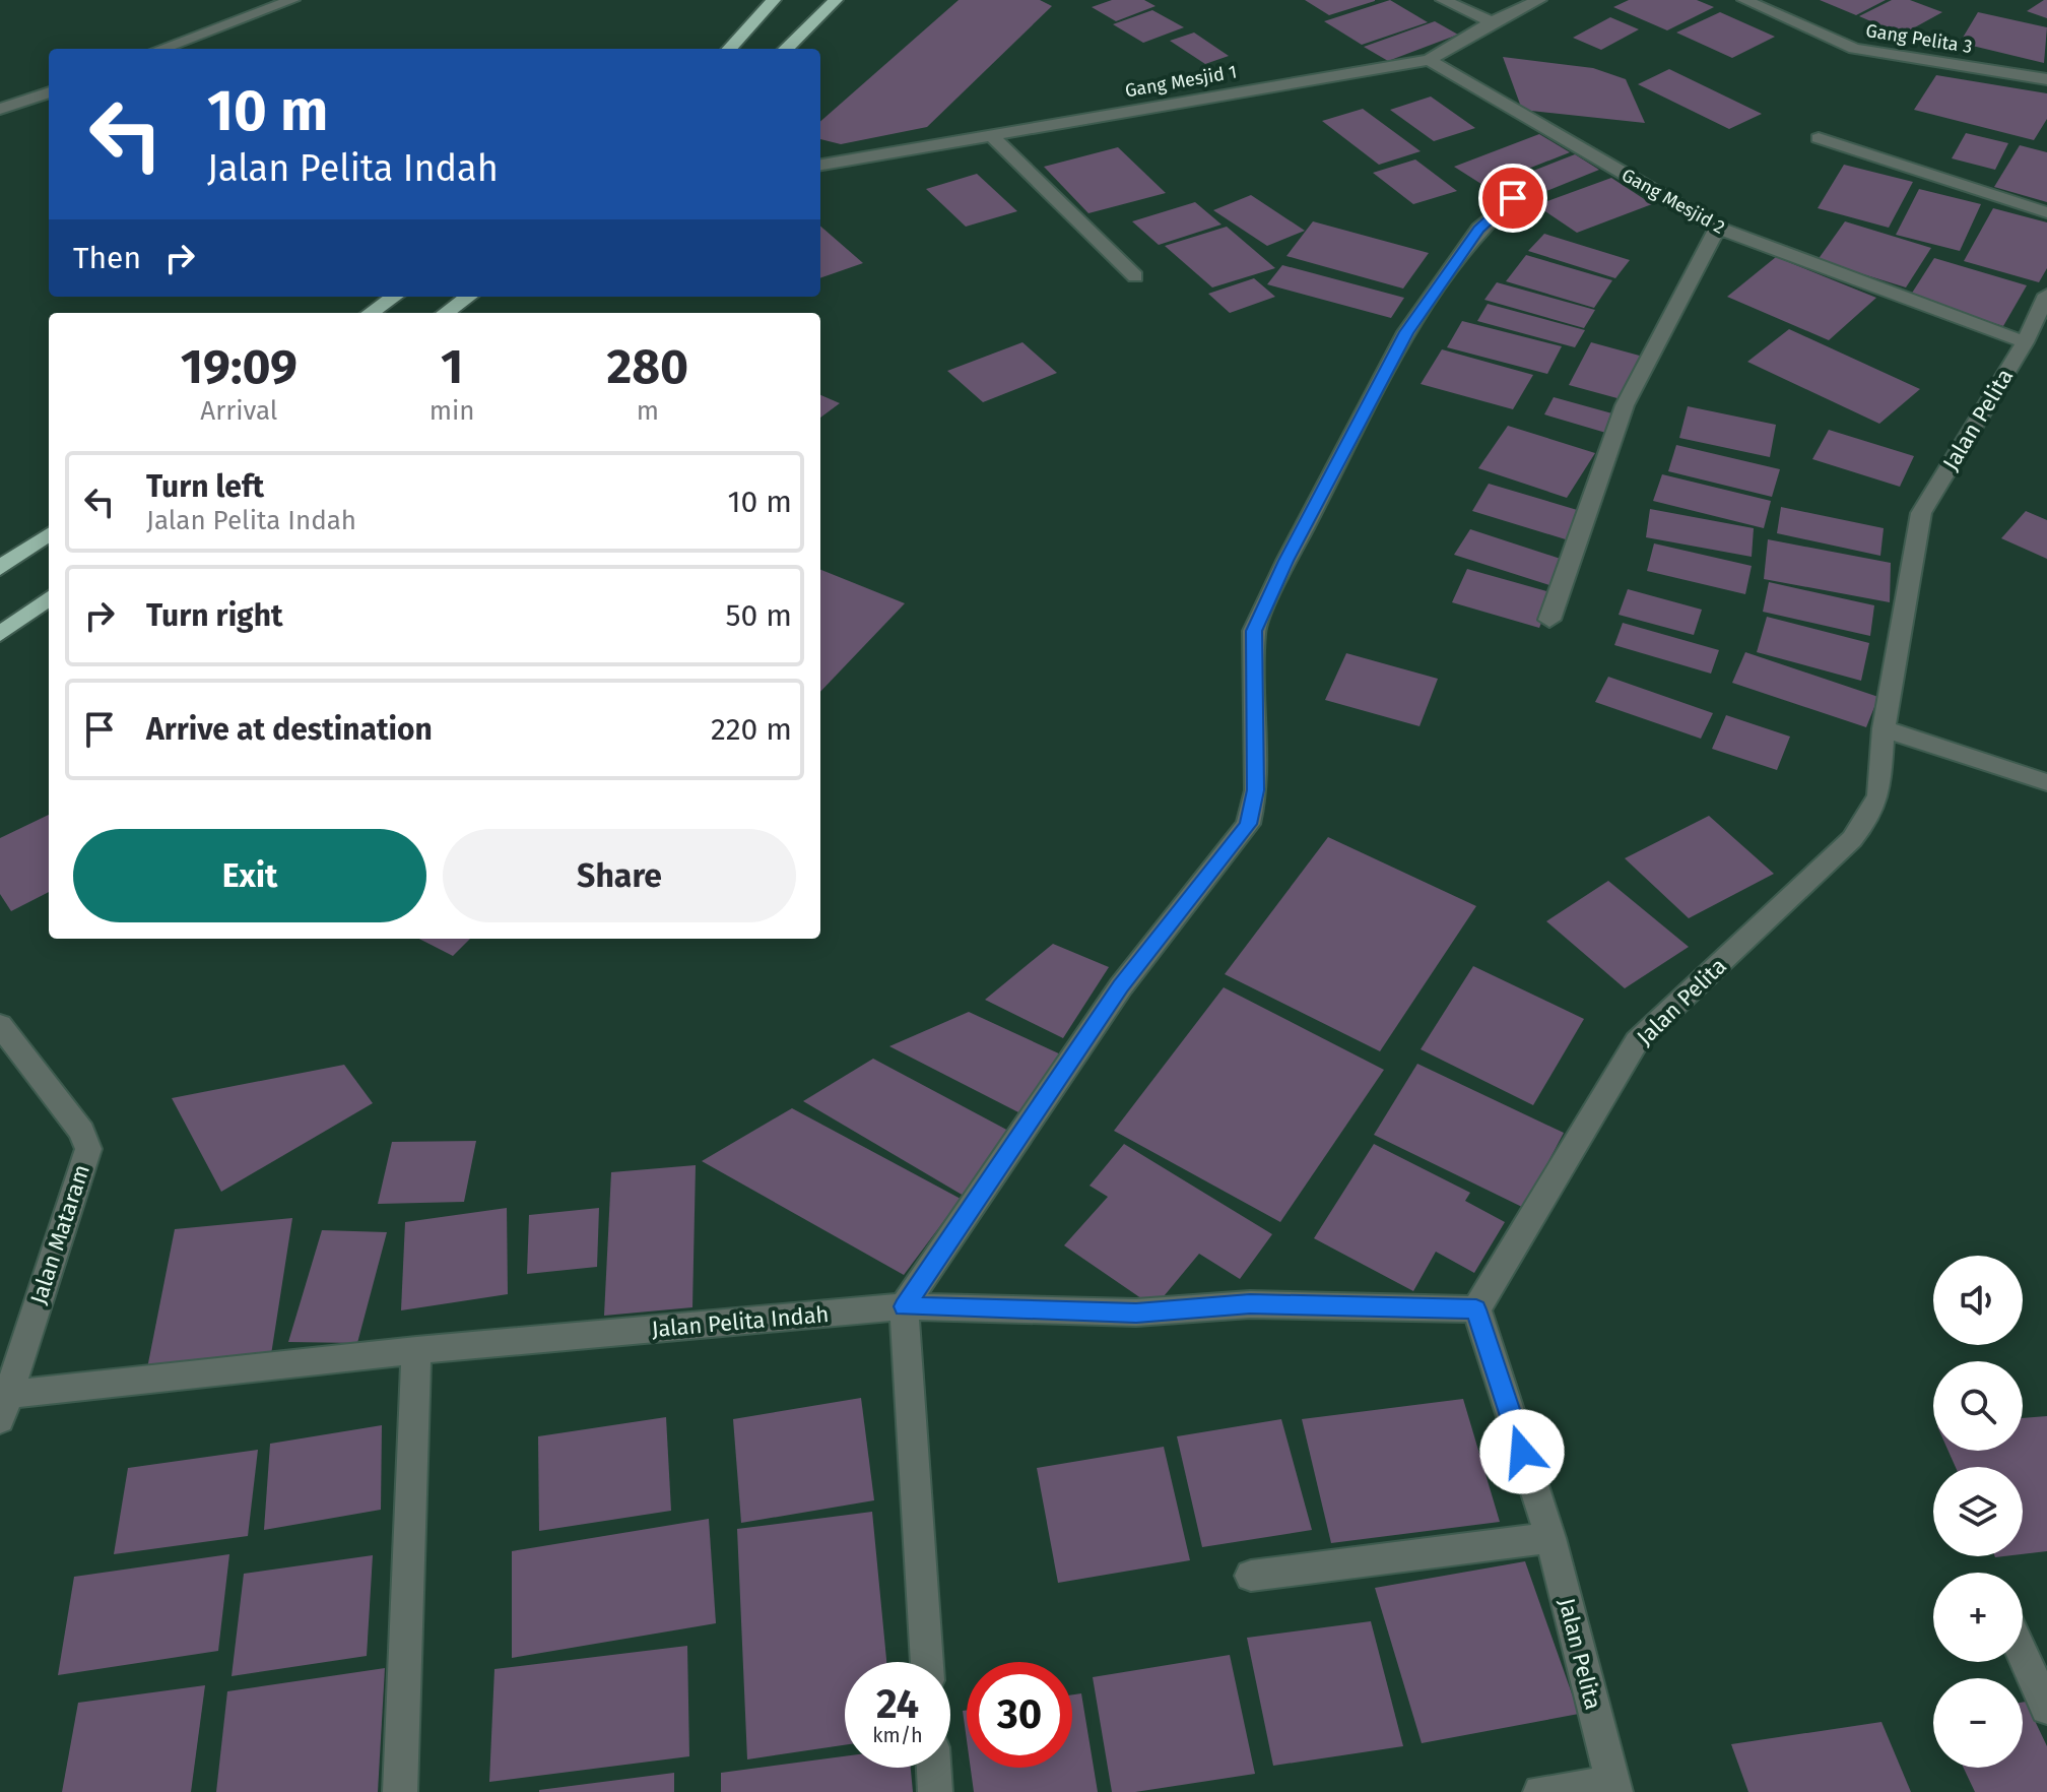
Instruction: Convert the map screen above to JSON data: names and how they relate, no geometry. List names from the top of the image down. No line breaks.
{"streets":{"street":["Gang Pelita 3","Gang Mesjid 1","Gang Mesjid 2","Jalan Pelita","Jalan Mataram","Jalan Pelita Indah"]},"crossings":[["Gang Mesjid 1","Gang Mesjid 2"],["Gang Mesjid 2","Jalan Pelita"],["Jalan Pelita","Jalan Pelita Indah"],["Jalan Mataram","Jalan Pelita Indah"]],"page":{"turn":["10 m","Jalan Pelita Indah"],"then":"Then","eta":["19:09","Arrival","1","min","280","m"],"list":[{"name":"Turn left","note":"Jalan Pelita Indah","value":"10 m"},{"name":"Turn right","value":"50 m"},{"name":"Arrive at destination","value":"220 m"}],"buttons":["Exit","Share"],"map_buttons":["+","−"],"speed":"24 km/h","limit":"30"}}
